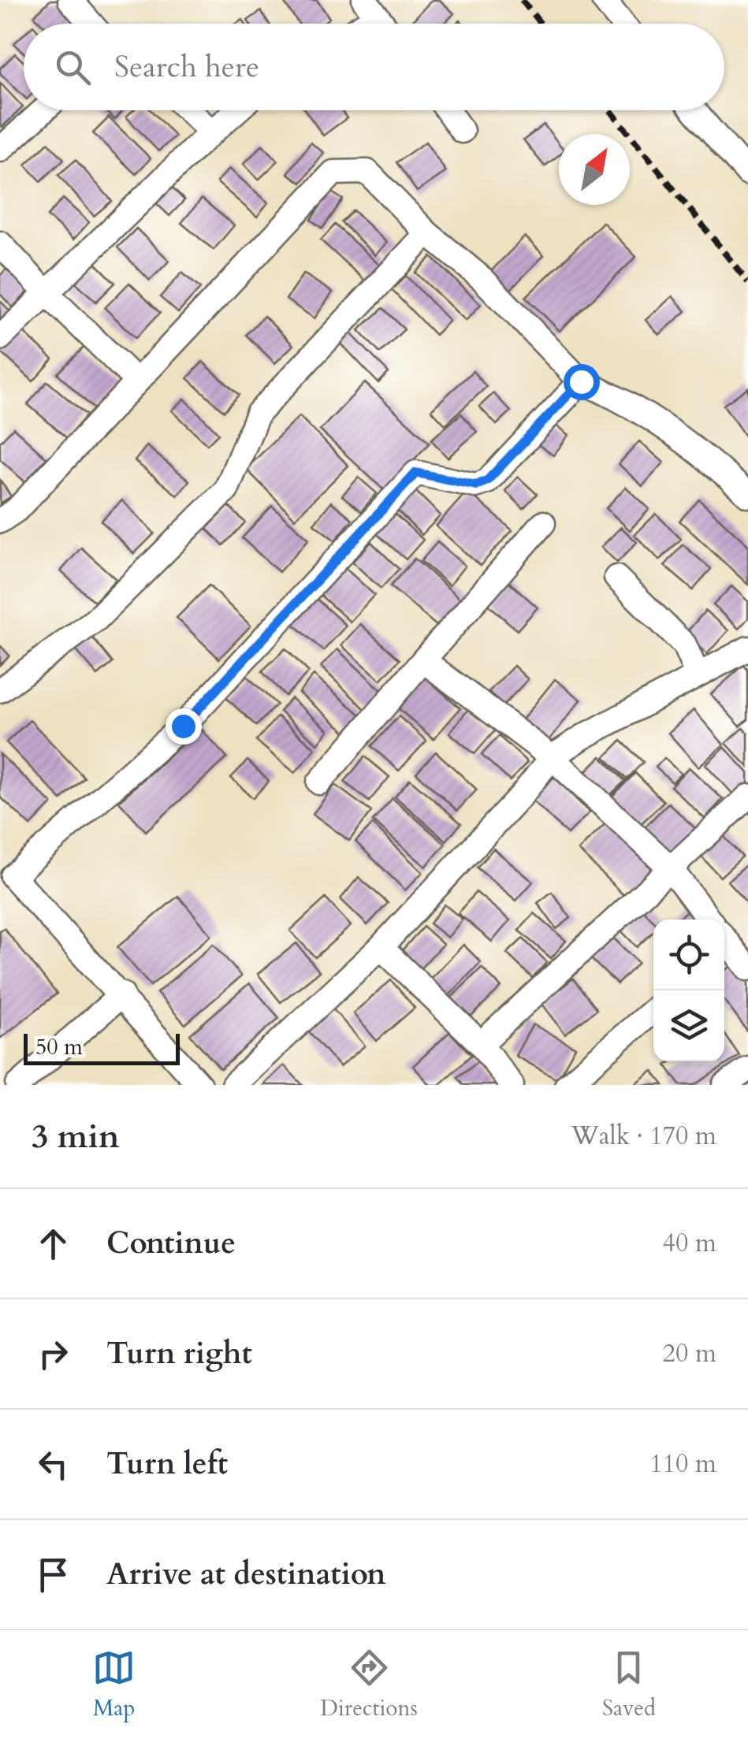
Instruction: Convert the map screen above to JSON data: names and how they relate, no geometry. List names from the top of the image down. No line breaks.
{"scale_bar":"50 m","north":"top right","page":{"search":"Search here","scale":"50 m","heading":["3 min","Walk · 170 m"],"list":[["Continue","40 m"],["Turn right","20 m"],["Turn left","110 m"],"Arrive at destination"],"nav":["Map","Directions","Saved"]}}
